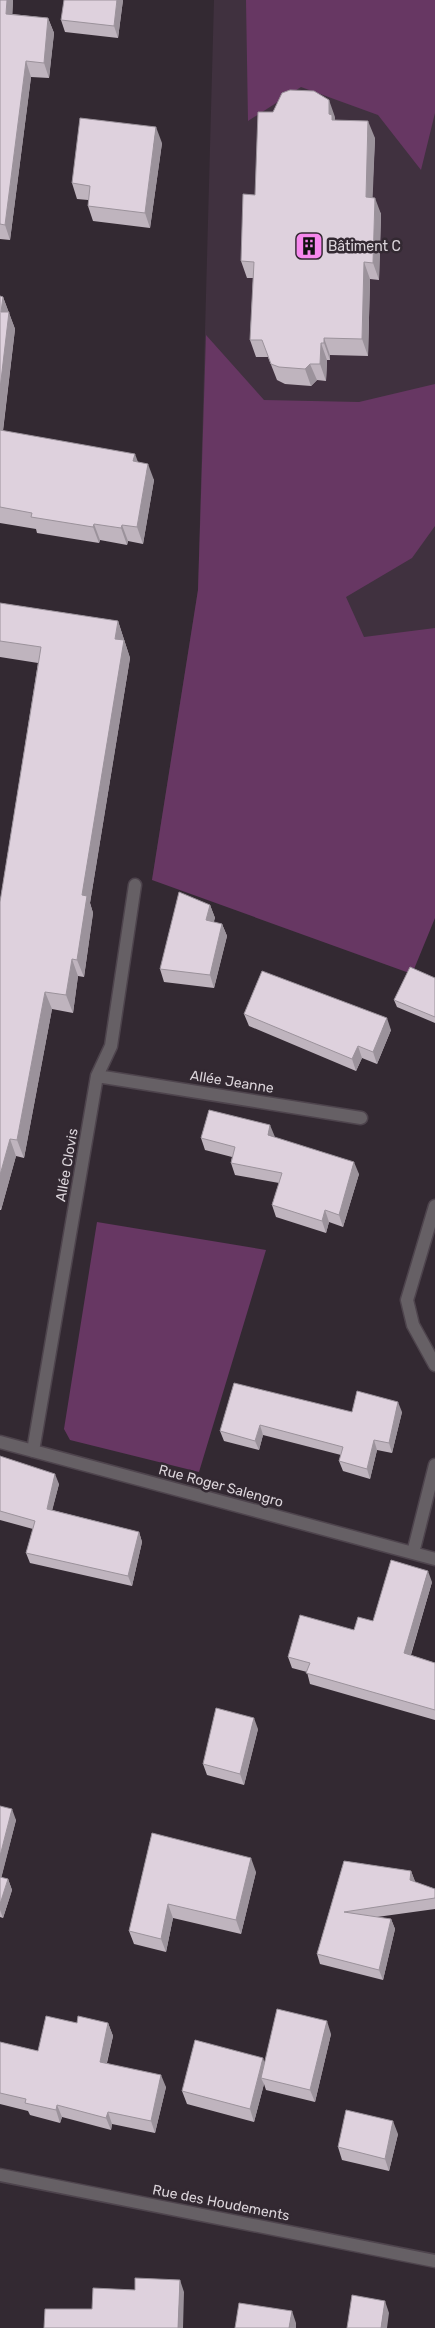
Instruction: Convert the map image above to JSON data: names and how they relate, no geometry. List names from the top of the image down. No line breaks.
{"streets":{"street":["Allée Jeanne","Allée Clovis","Rue Roger Salengro","Rue des Houdements"]},"crossings":[["Allée Jeanne","Allée Clovis"],["Allée Clovis","Rue Roger Salengro"]],"places":{"building":["Bâtiment C"]}}
